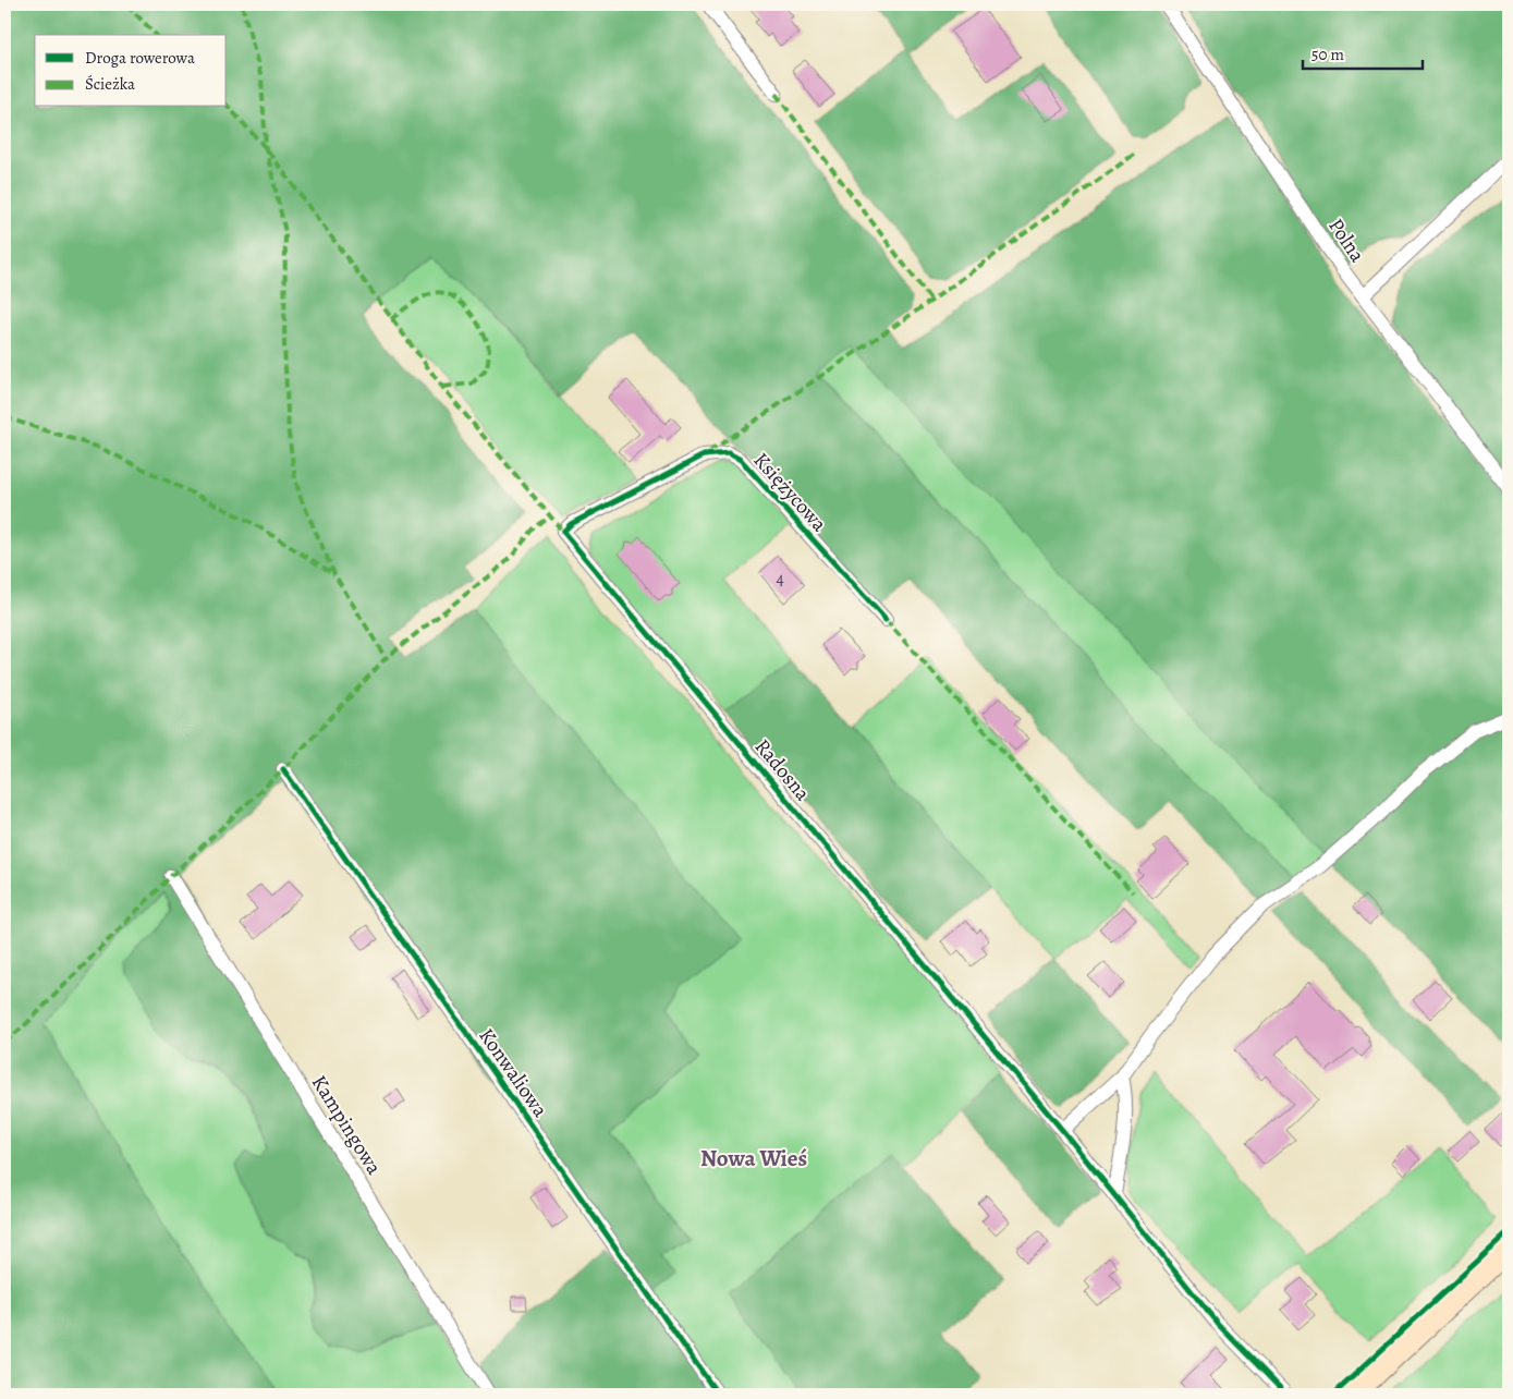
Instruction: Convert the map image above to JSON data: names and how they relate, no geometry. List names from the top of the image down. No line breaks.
{"streets":{"street":["Polna","Księżycowa","Radosna","Konwaliowa","Kampingowa"]},"crossings":[["Księżycowa","Radosna"]],"districts":["Nowa Wieś"],"house_numbers":["4"],"legend":["Droga rowerowa","Ścieżka"],"scale_bar":"50 m"}
